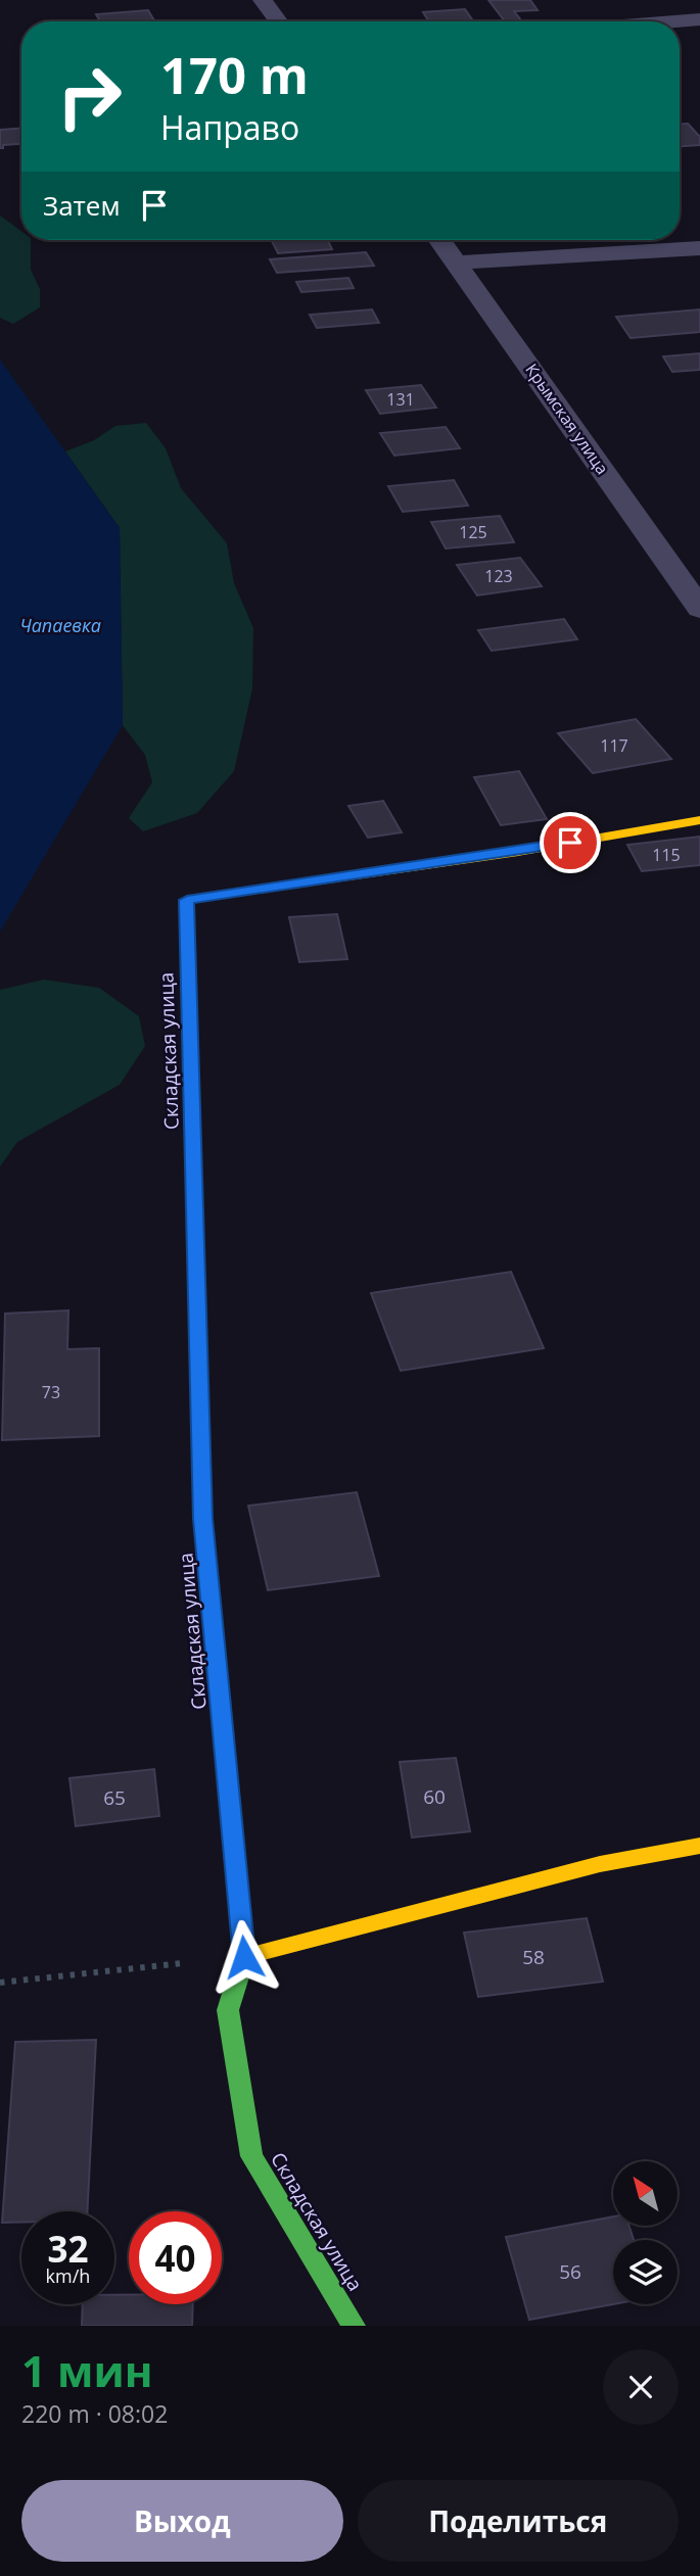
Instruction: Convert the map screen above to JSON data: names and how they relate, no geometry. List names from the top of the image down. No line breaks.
{"streets":{"street":["Крымская улица","Складская улица"]},"water":["Чапаевка"],"house_numbers":["131","125","123","117","115","73","60","65","58","56"],"north":"top left","page":{"turn":["170 m","Направо"],"then":"Затем","speed":"32 km/h","limit":"40","heading":["1 мин","220 m · 08:02"],"buttons":["Выход","Поделиться"]}}
